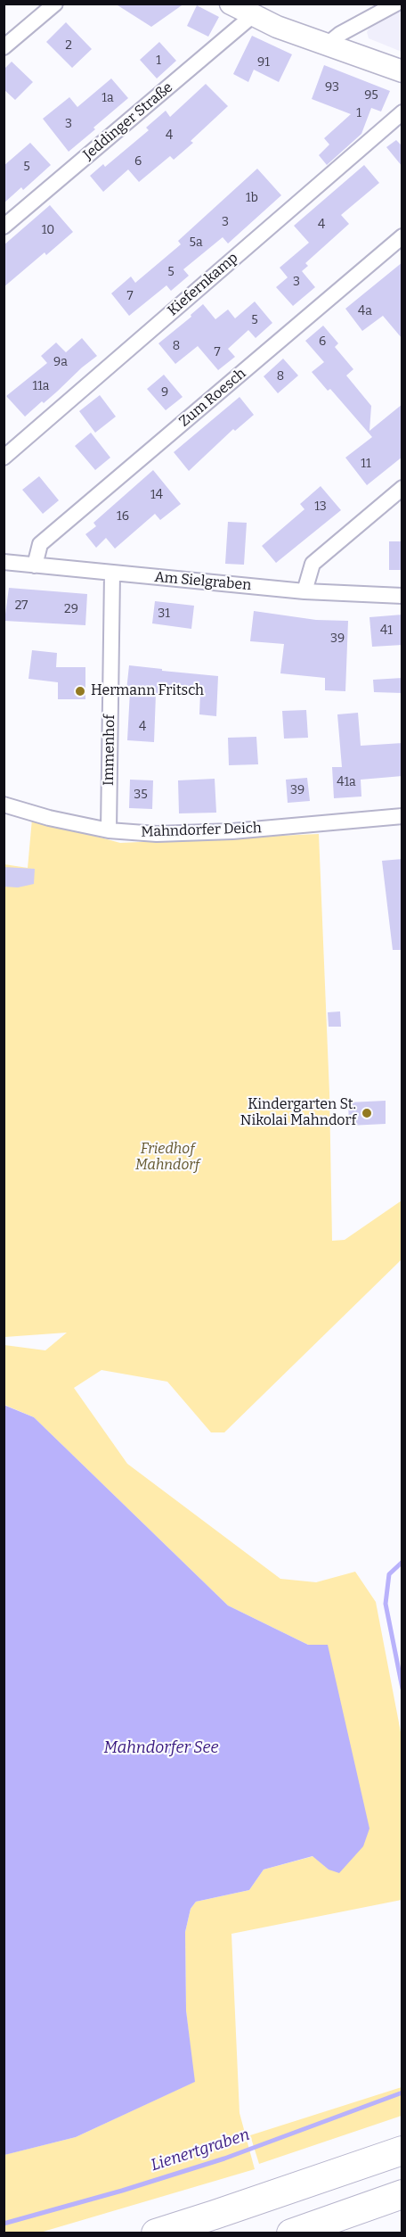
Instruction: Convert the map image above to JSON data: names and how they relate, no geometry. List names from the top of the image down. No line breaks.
{"streets":{"street":["Jeddinger Straße","Kiefernkamp","Zum Roesch","Am Sielgraben","Immenhof","Mahndorfer Deich"]},"crossings":[["Zum Roesch","Am Sielgraben"],["Am Sielgraben","Immenhof"],["Immenhof","Mahndorfer Deich"]],"water":["Mahndorfer See","Lienertgraben"],"parks":["Friedhof Mahndorf"],"places":["Hermann Fritsch","Kindergarten St. Nikolai Mahndorf"],"house_numbers":["2","1","91","93","95","1a","1","3","4","6","5","1b","3","4","10","5a","5","3","7","4a","5","6","8","7","9a","8","11a","9","11","14","13","16","27","29","31","41","39","4","41a","39","35"]}
